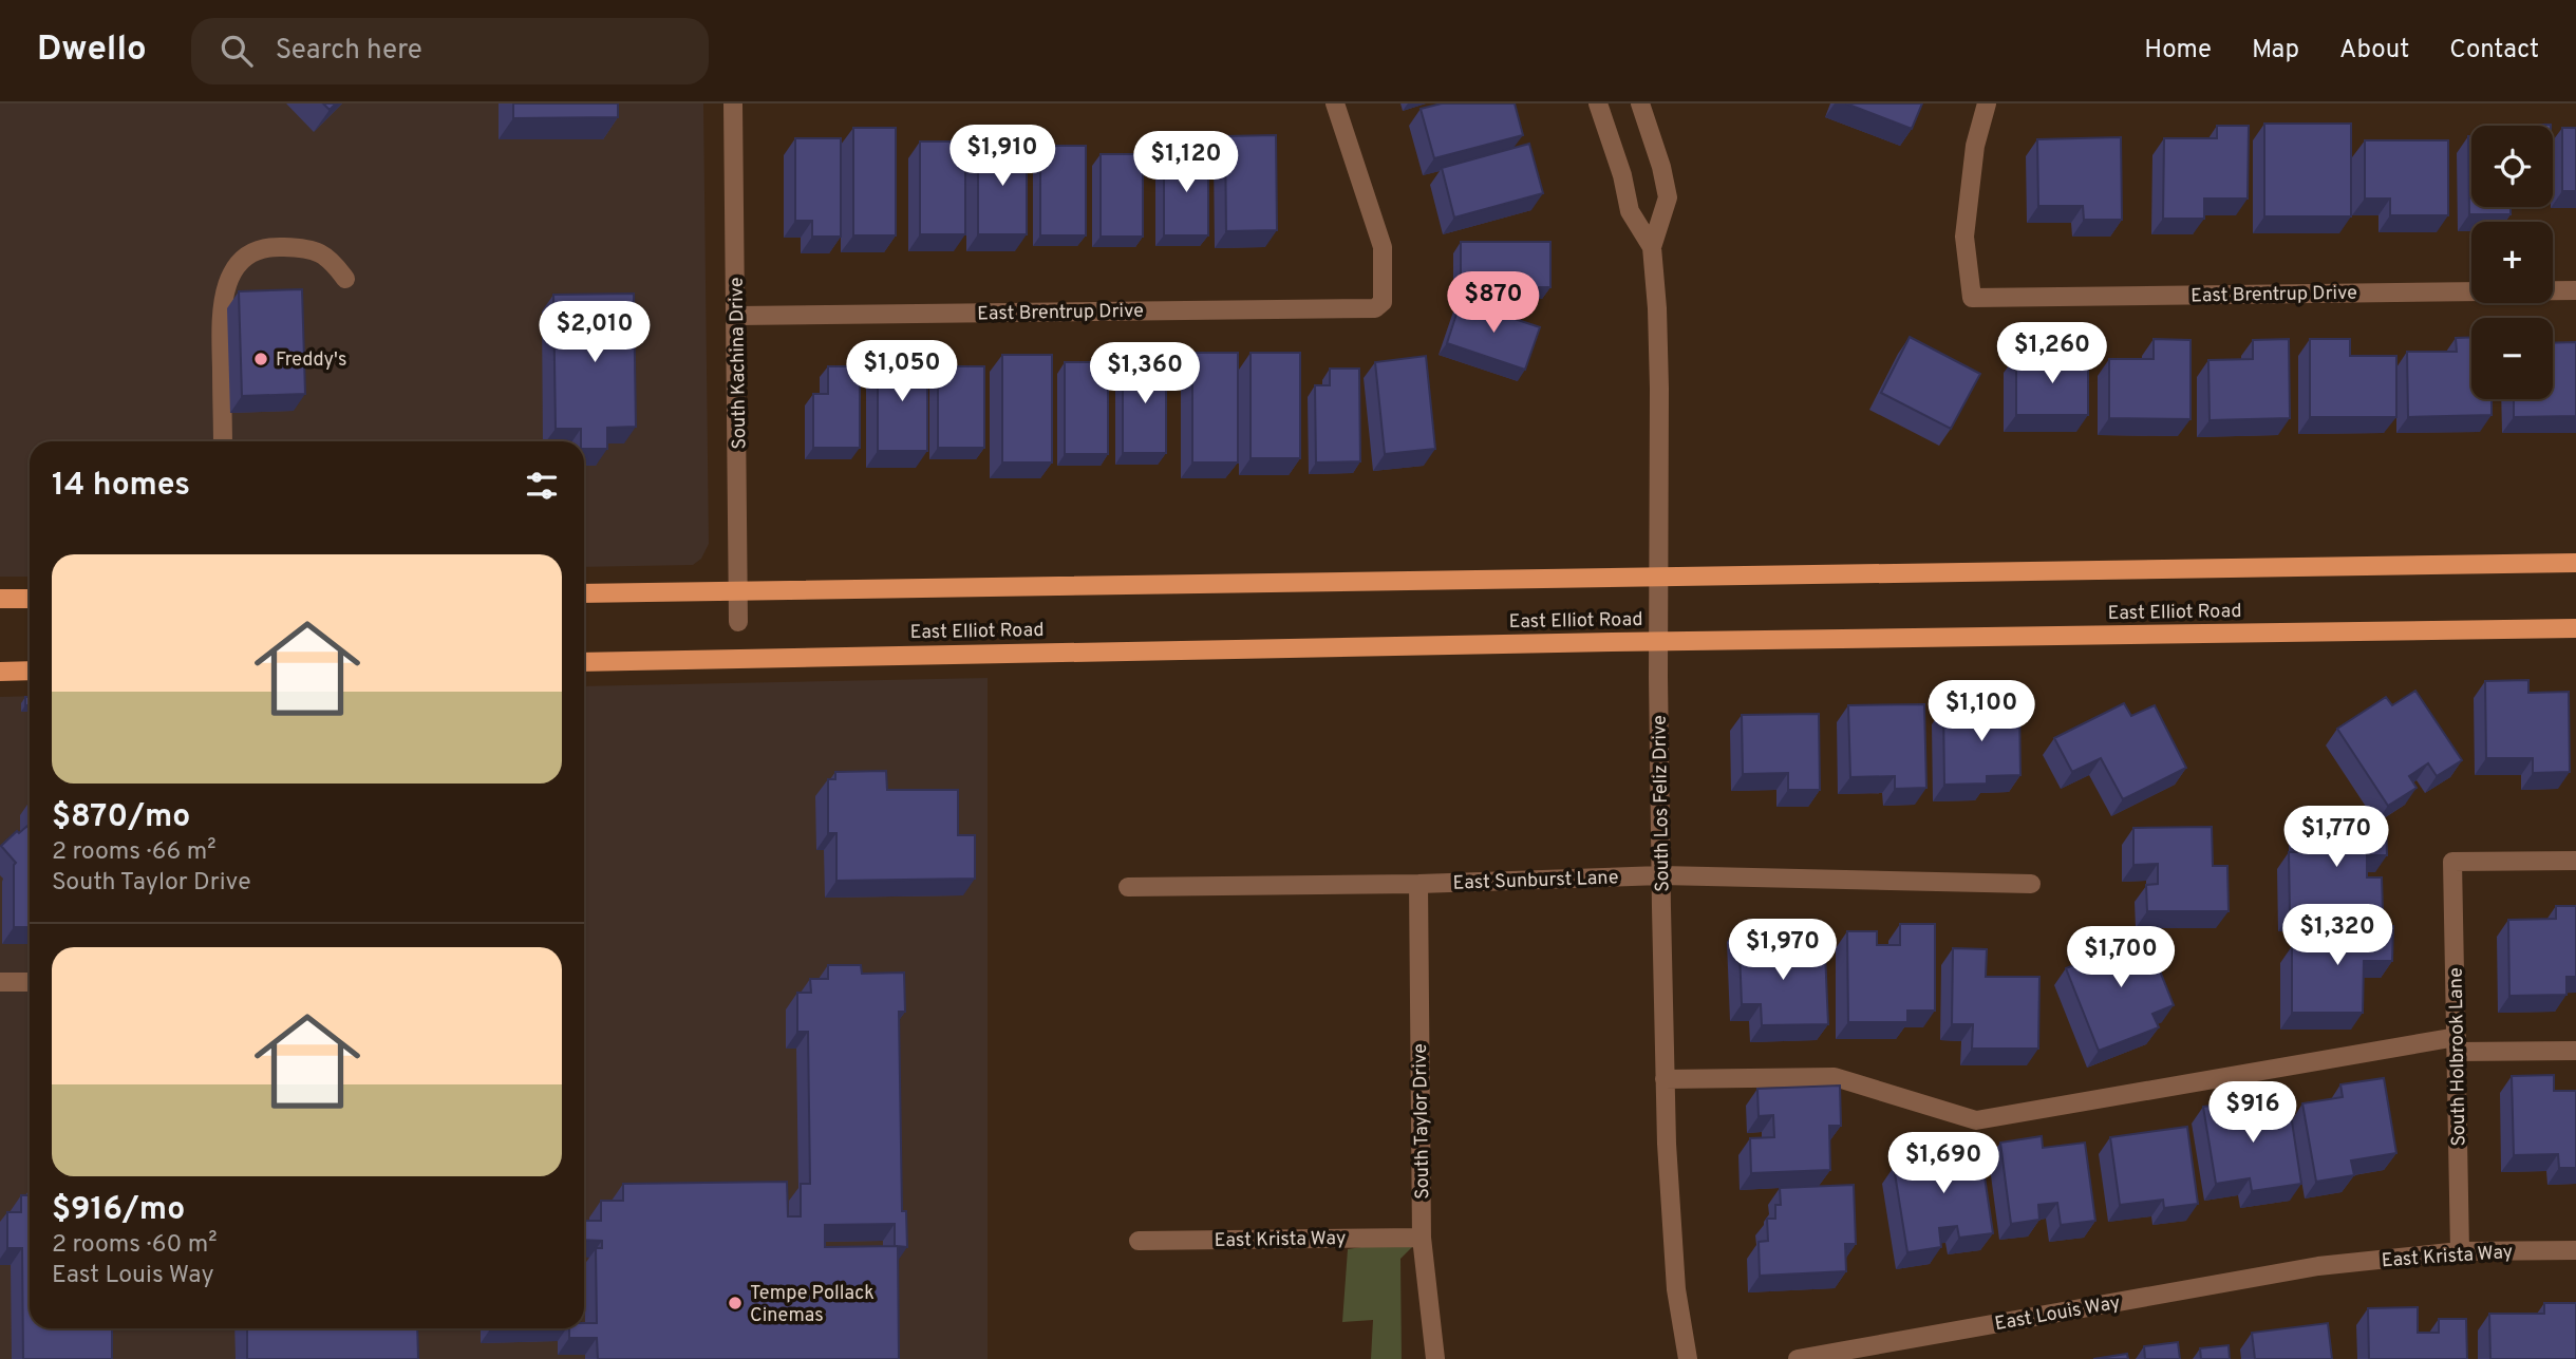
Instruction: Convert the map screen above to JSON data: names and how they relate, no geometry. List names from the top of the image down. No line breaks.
{"streets":{"main road":["East Elliot Road"],"street":["East Brentrup Drive","South Kachina Drive","South Los Feliz Drive","East Sunburst Lane","South Holbrook Lane","South Taylor Drive","East Krista Way","East Louis Way"]},"crossings":[["East Brentrup Drive","South Kachina Drive"],["East Elliot Road","South Los Feliz Drive"],["South Los Feliz Drive","East Sunburst Lane"],["East Sunburst Lane","South Taylor Drive"],["South Holbrook Lane","East Krista Way"],["South Taylor Drive","East Krista Way"],["East Krista Way","East Louis Way"]],"places":["Freddy's","Tempe Pollack Cinemas"],"page":{"header":"Dwello","search":"Search here","nav":["Home","Map","About","Contact"],"price":["$1,910","$1,120","$870","$2,010","$1,260","$1,050","$1,360","$1,100","$1,770","$1,320","$1,970","$1,700","$916","$1,690"],"map_buttons":["+","−"],"heading":"14 homes","list":[{"name":"$870/mo","note":"2 rooms · 66 m² · South Taylor Drive"},{"name":"$916/mo","note":"2 rooms · 60 m² · East Louis Way"}]}}
